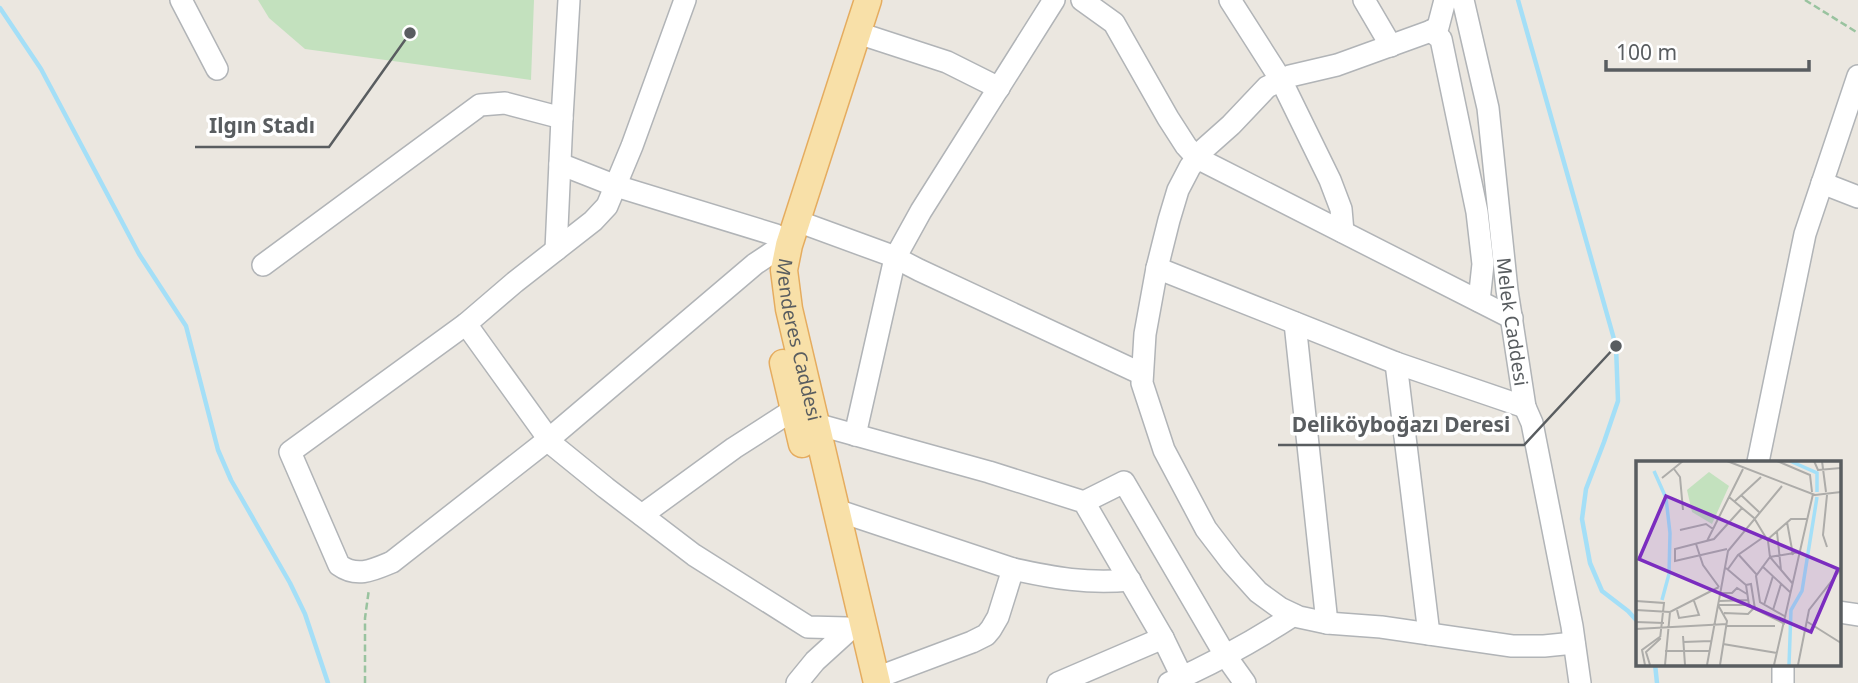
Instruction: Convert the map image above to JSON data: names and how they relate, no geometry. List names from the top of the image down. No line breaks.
{"streets":{"main road":["Menderes Caddesi"],"street":["Melek Caddesi"]},"places":["Ilgın Stadı","Deliköyboğazı Deresi"],"scale_bar":"100 m"}
